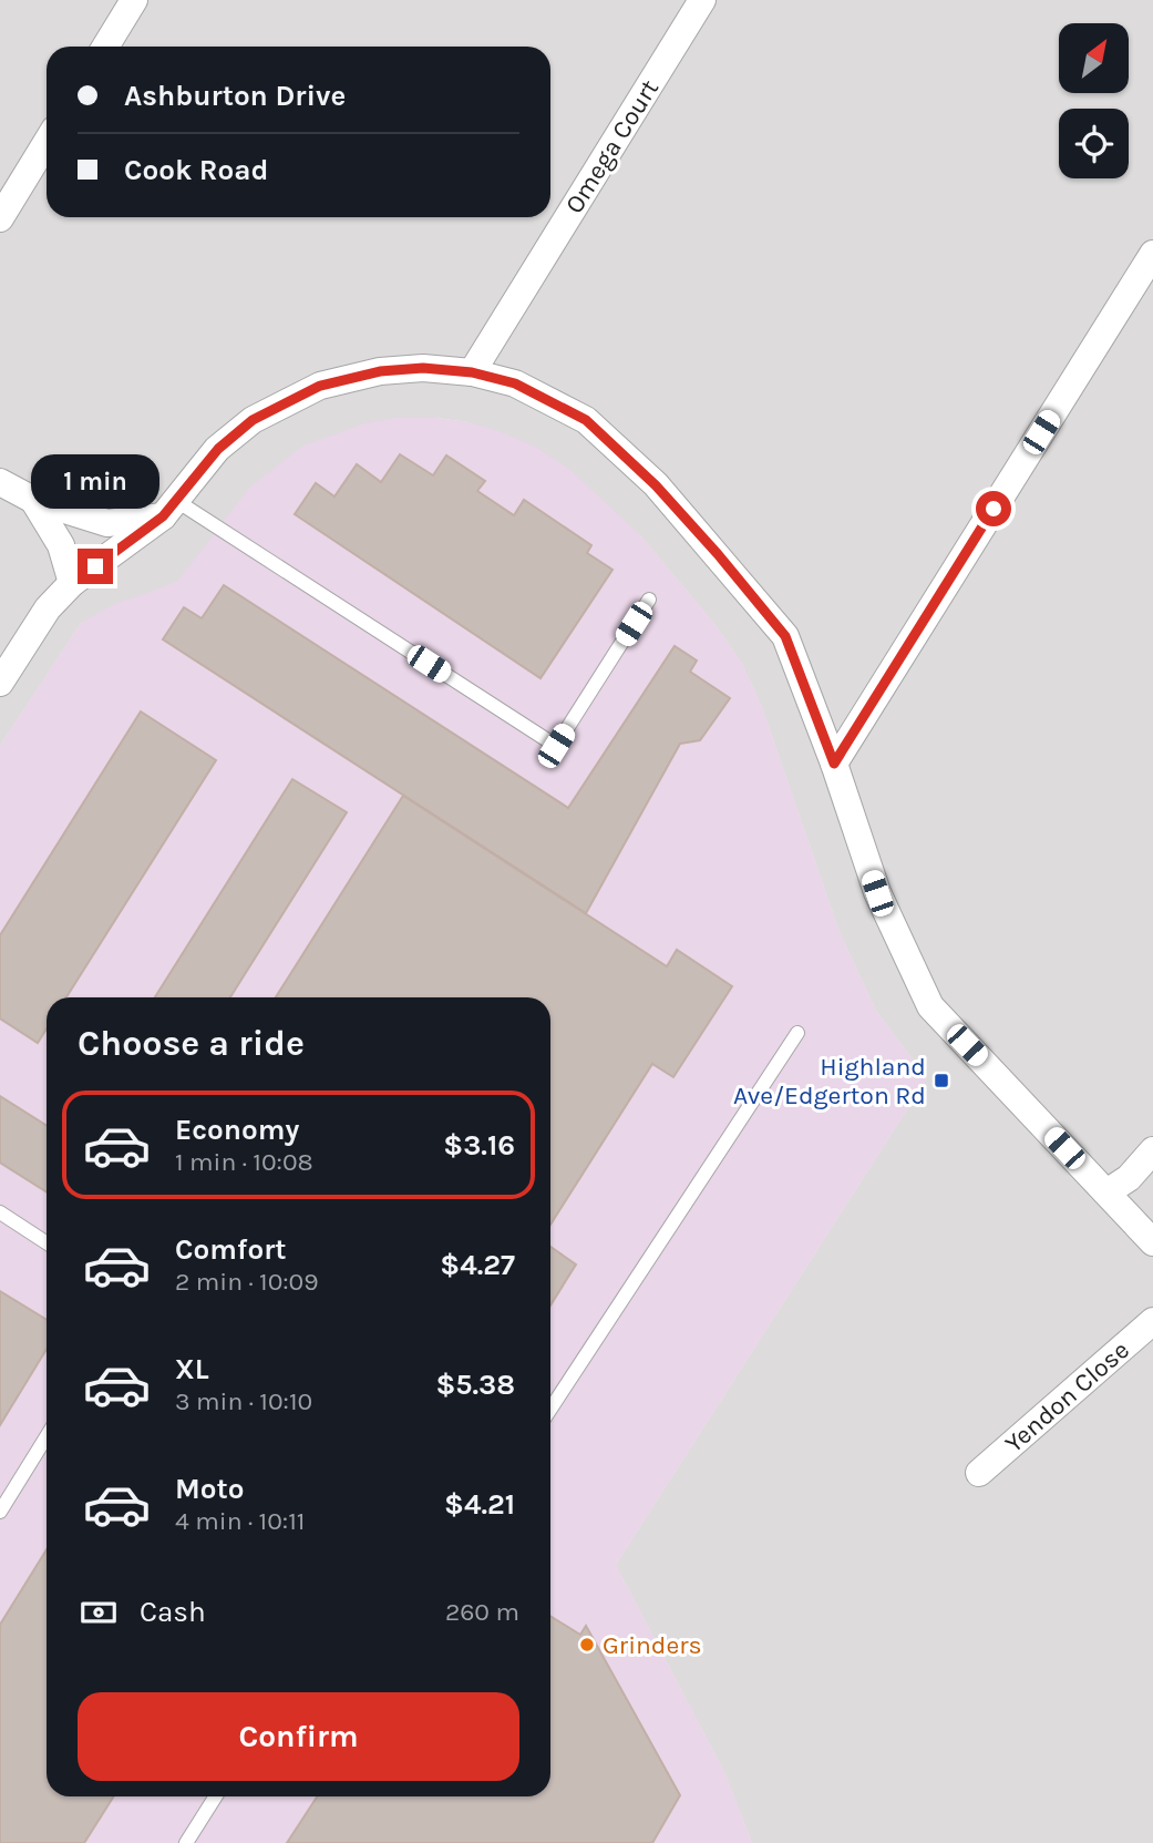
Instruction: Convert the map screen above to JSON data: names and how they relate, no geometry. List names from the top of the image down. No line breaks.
{"streets":{"street":["Omega Court","Yendon Close"]},"places":{"transit":["Highland Ave/Edgerton Rd"],"other":["Grinders"]},"north":"top right","page":{"banner":["Ashburton Drive","Cook Road"],"bubble":"1 min","heading":"Choose a ride","list":[{"name":"Economy","note":"1 min · 10:08","value":"$3.16"},{"name":"Comfort","note":"2 min · 10:09","value":"$4.27"},{"name":"XL","note":"3 min · 10:10","value":"$5.38"},{"name":"Moto","note":"4 min · 10:11","value":"$4.21"}],"pay":["Cash","260 m"],"buttons":"Confirm"}}
